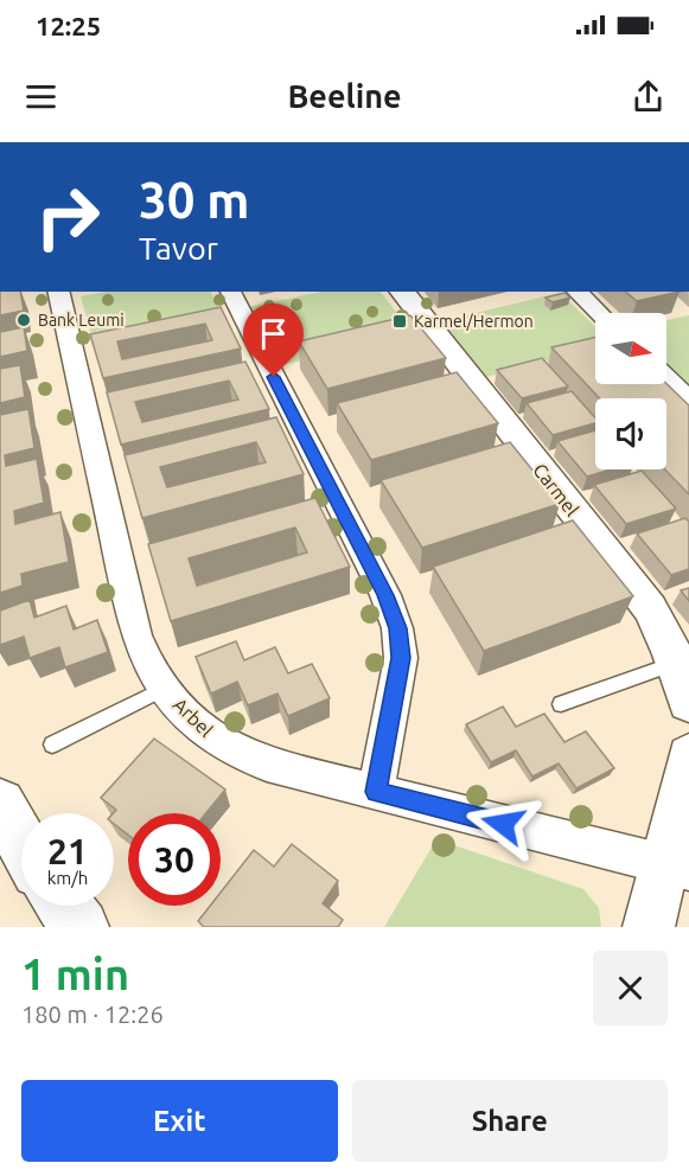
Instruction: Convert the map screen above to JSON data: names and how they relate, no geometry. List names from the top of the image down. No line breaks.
{"streets":{"street":["Carmel","Arbel"]},"places":{"other":["Bank Leumi"],"transit":["Karmel/Hermon"]},"north":"right","page":{"status":"12:25","header":"Beeline","turn":["30 m","Tavor"],"speed":"21 km/h","limit":"30","heading":["1 min","180 m · 12:26"],"buttons":["Exit","Share"]}}
